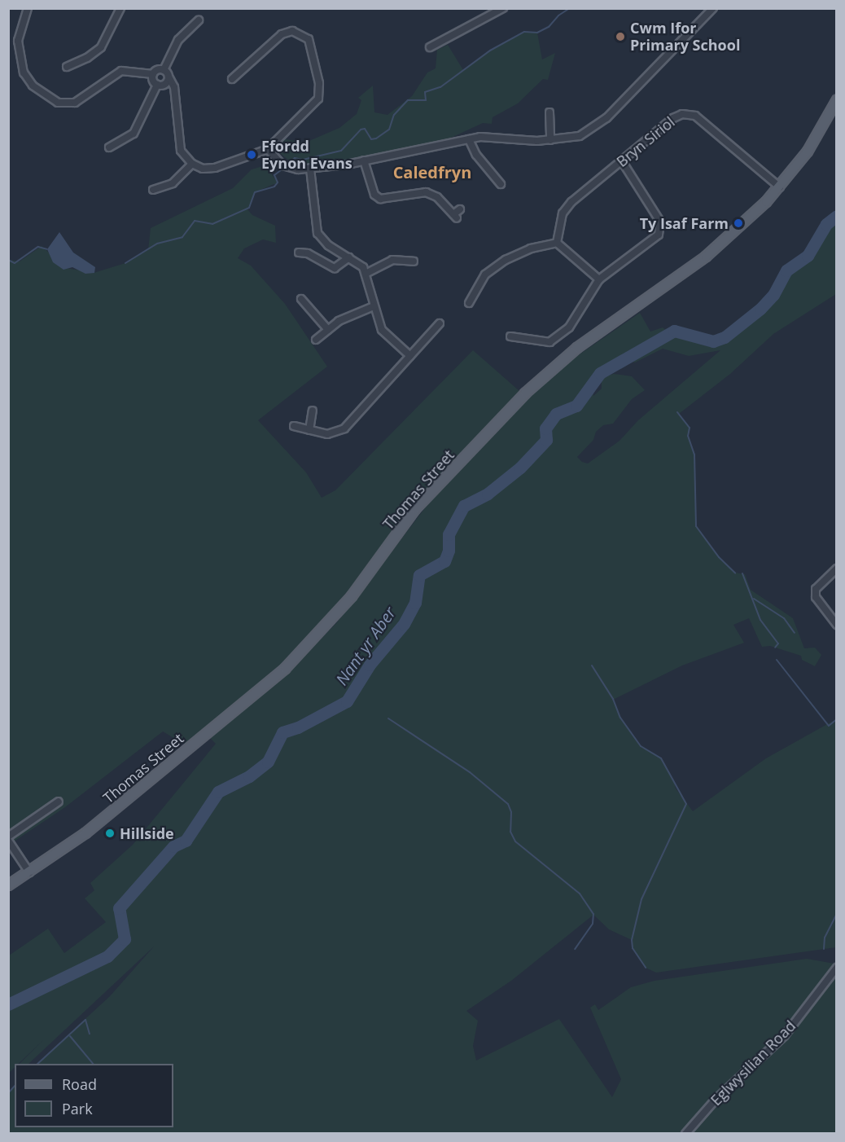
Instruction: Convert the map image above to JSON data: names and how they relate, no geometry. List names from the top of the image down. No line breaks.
{"streets":{"main road":["Thomas Street"],"street":["Bryn Siriol","Eglwysilian Road"]},"crossings":[["Bryn Siriol","Thomas Street"]],"districts":["Caledfryn"],"water":["Nant yr Aber"],"places":["Cwm Ifor Primary School","Ffordd Eynon Evans","Ty Isaf Farm","Hillside"],"legend":["Road","Park"]}
